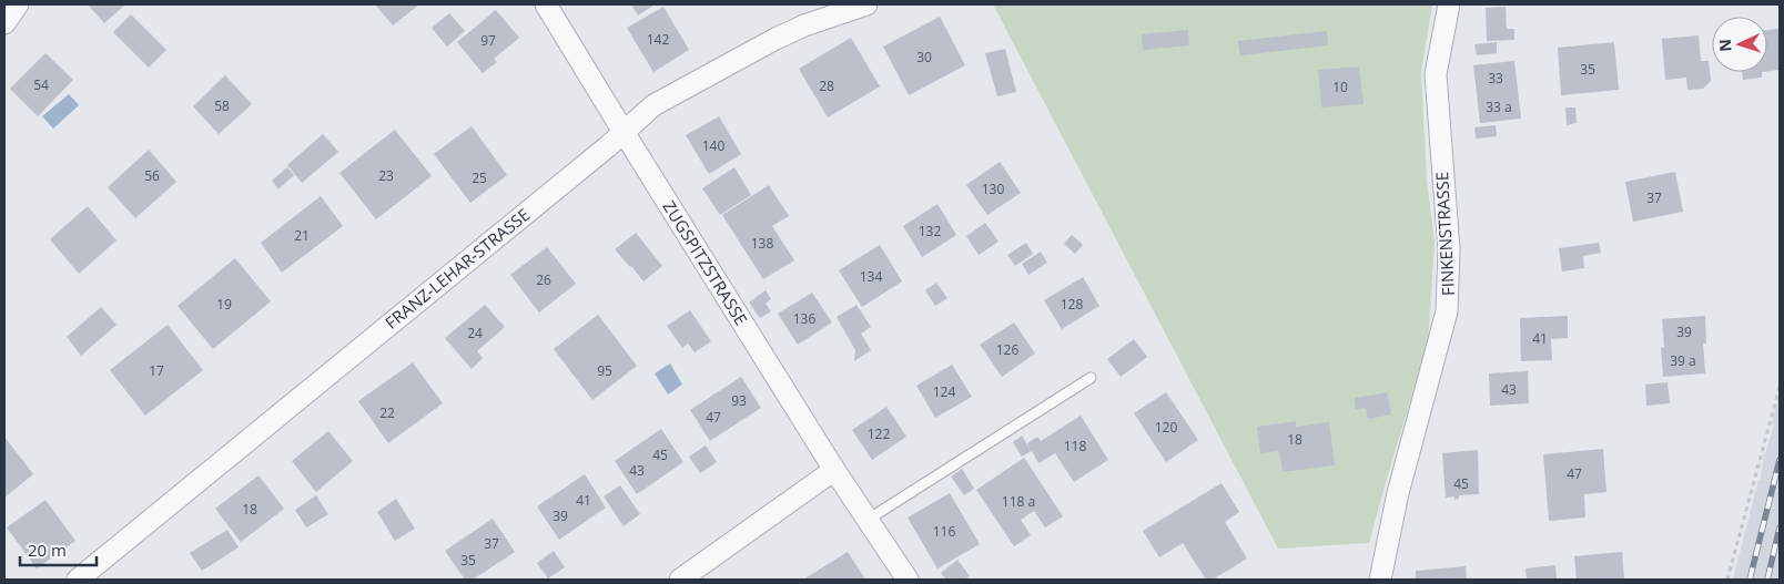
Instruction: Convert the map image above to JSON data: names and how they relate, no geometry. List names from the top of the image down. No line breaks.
{"streets":{"street":["FINKENSTRASSE","ZUGSPITZSTRASSE","FRANZ-LEHAR-STRASSE"]},"crossings":[["ZUGSPITZSTRASSE","FRANZ-LEHAR-STRASSE"]],"house_numbers":["142","97","30","35","33","54","28","10","58","33 a","140","56","23","25","130","37","132","21","138","134","26","19","128","136","39","24","41","126","39 a","17","95","43","124","93","22","47","120","122","18","118","45","43","47","45","41","118 a","18","39","116","37","35"],"scale_bar":"20 m","north":"left"}
